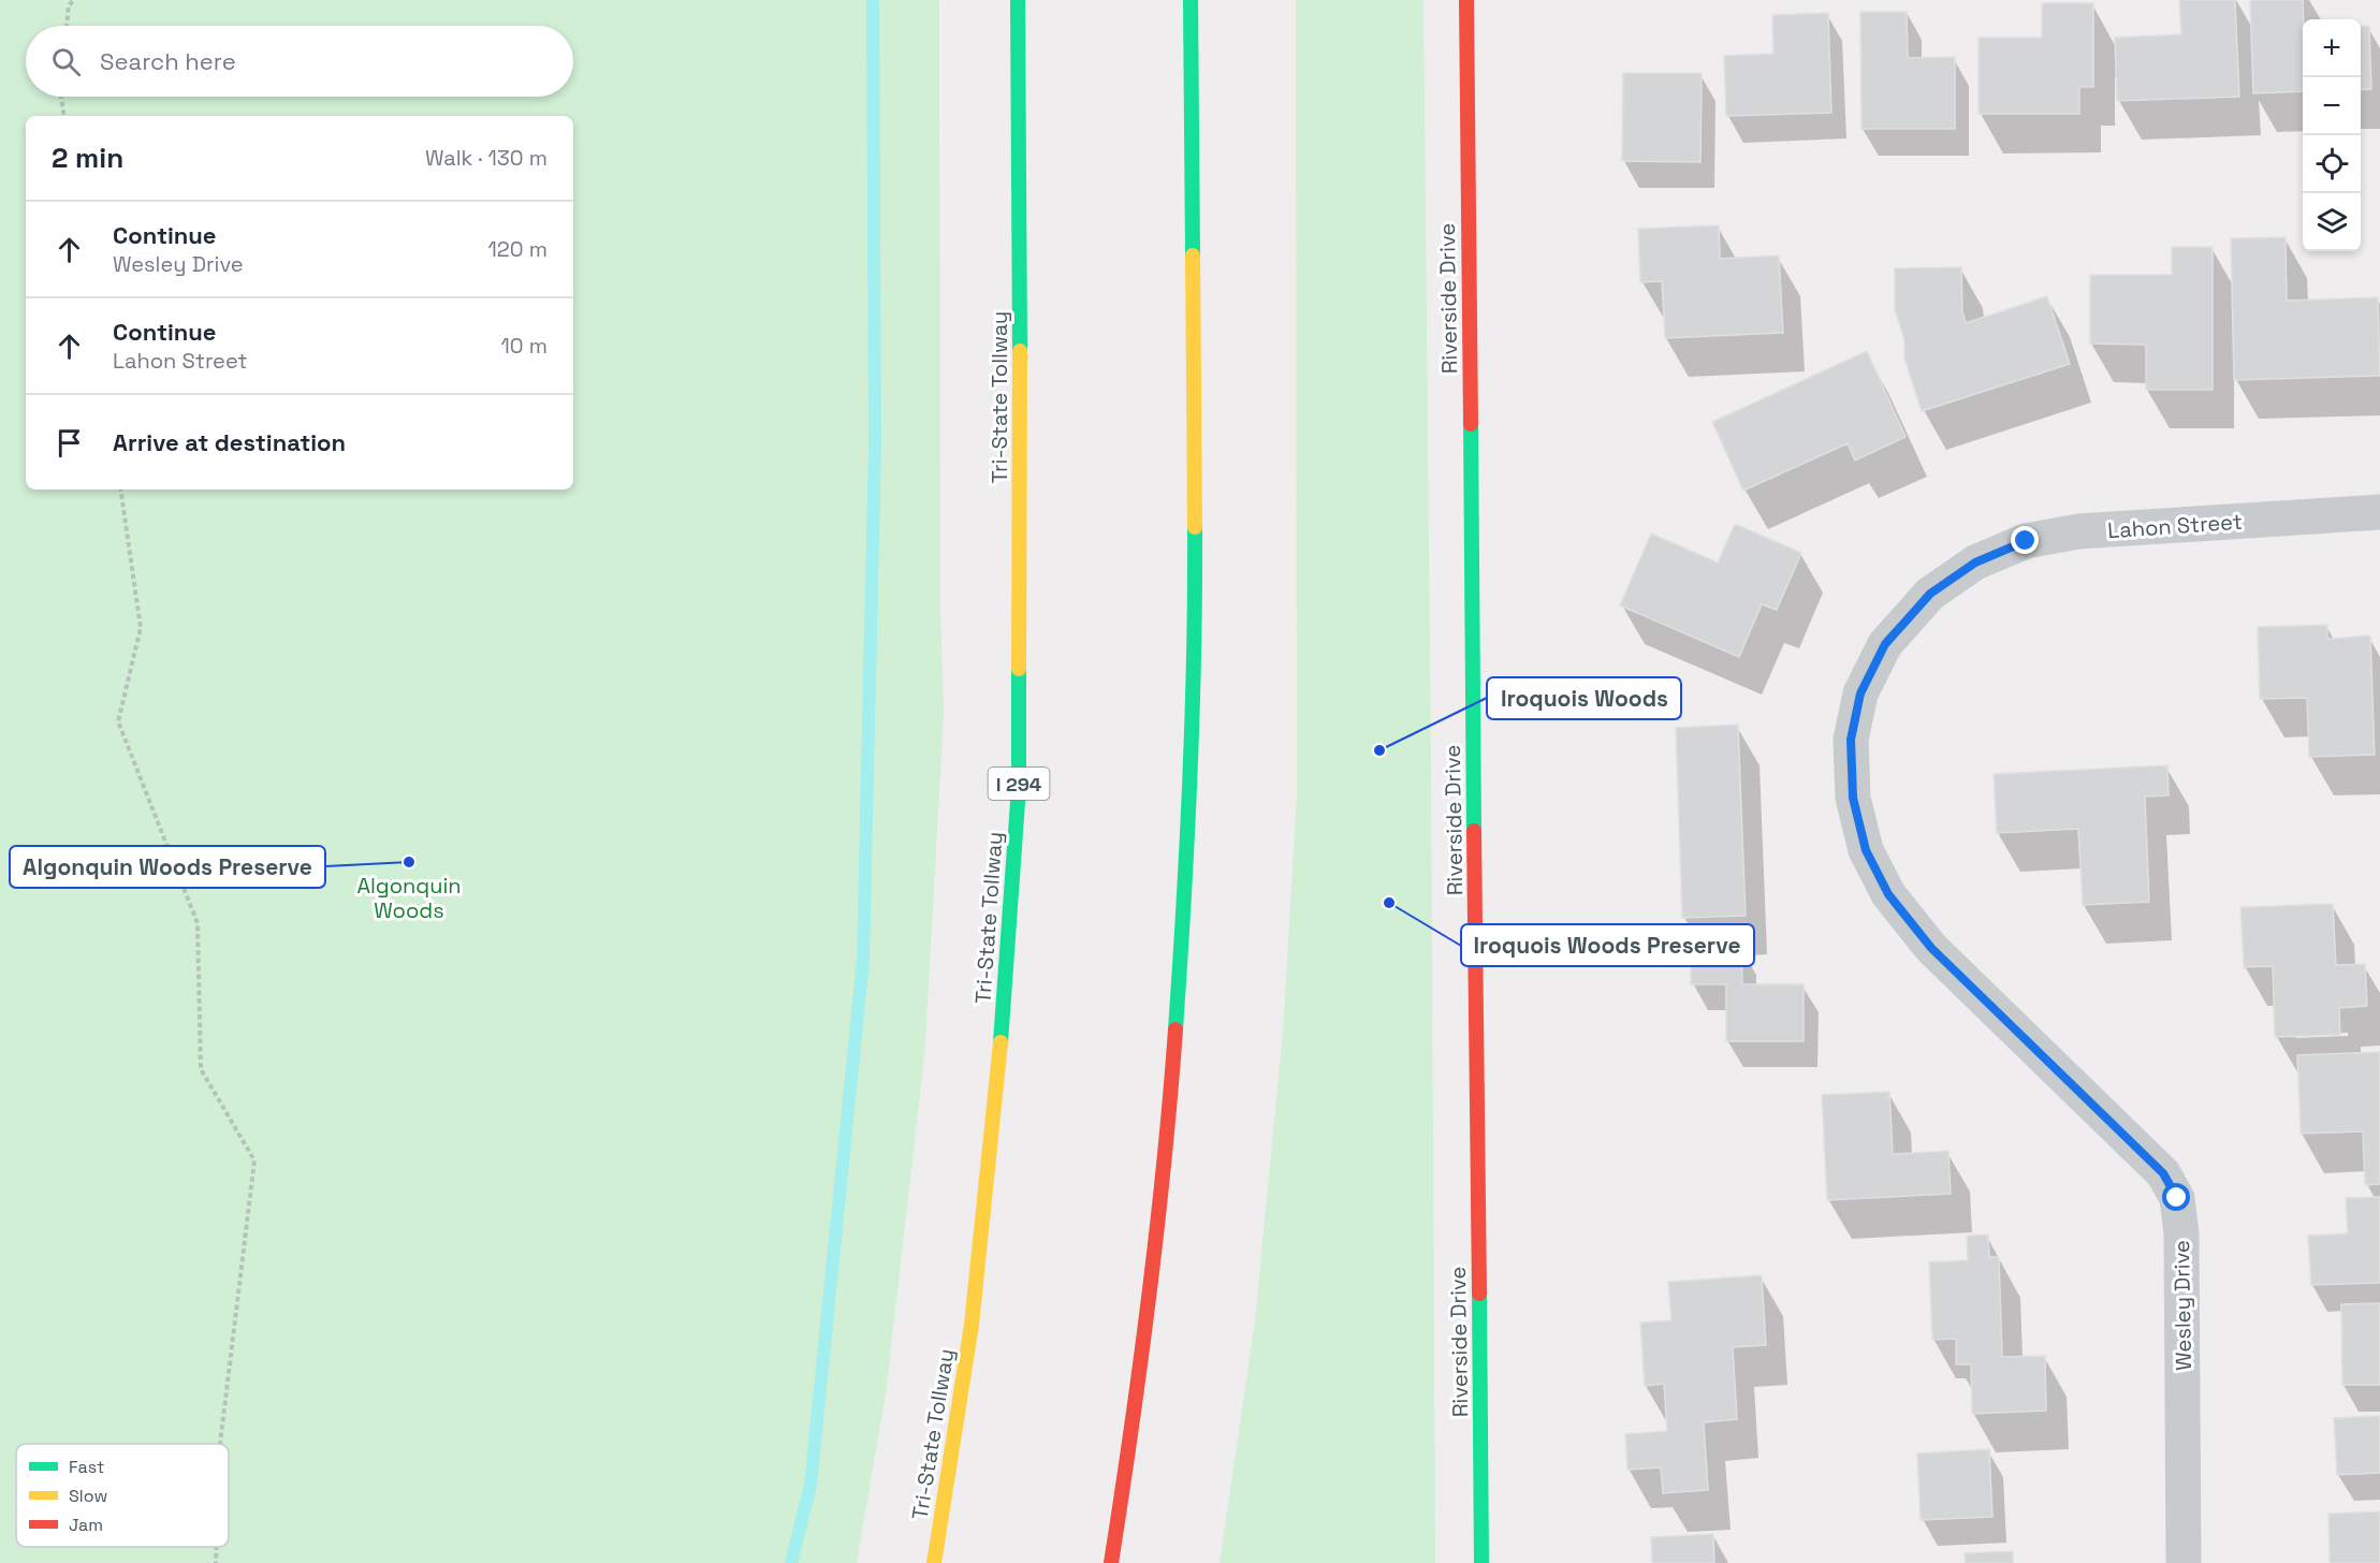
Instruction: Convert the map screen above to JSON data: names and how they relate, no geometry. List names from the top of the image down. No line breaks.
{"streets":{"main road":["Riverside Drive","Tri-State Tollway","I 294"],"street":["Lahon Street","Wesley Drive"]},"crossings":[["Lahon Street","Wesley Drive"]],"parks":["Algonquin Woods"],"places":["Iroquois Woods","Algonquin Woods Preserve","Iroquois Woods Preserve"],"legend":["Fast","Slow","Jam"],"page":{"map_buttons":["+","−"],"search":"Search here","heading":["2 min","Walk · 130 m"],"list":[["Continue","Wesley Drive","120 m"],["Continue","Lahon Street","10 m"],"Arrive at destination"]}}
